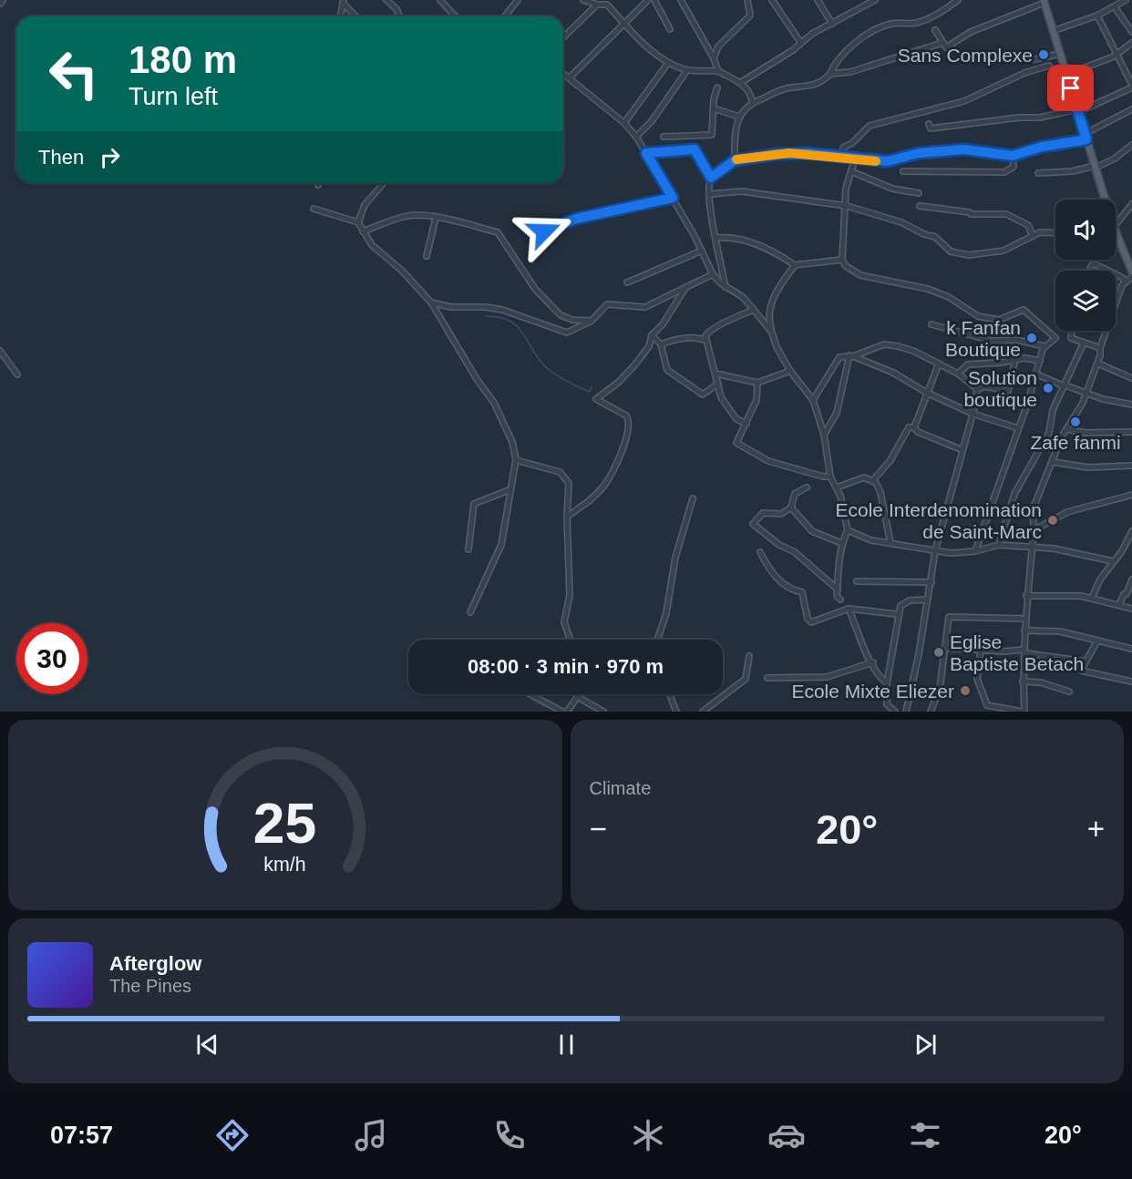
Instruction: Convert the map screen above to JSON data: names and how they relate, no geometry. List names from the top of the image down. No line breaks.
{"places":["Sans Complexe","k Fanfan Boutique","Solution boutique","Zafe fanmi","Ecole Interdenomination de Saint-Marc","Eglise Baptiste Betach","Ecole Mixte Eliezer"],"page":{"turn":["180 m","Turn left"],"then":"Then","limit":"30","trip":"08:00 · 3 min · 970 m","tile":"Climate","heat":["−","20°","+"],"song":["Afterglow","The Pines"],"tabs":["07:57","20°"],"gauge":["25","km/h"]}}
